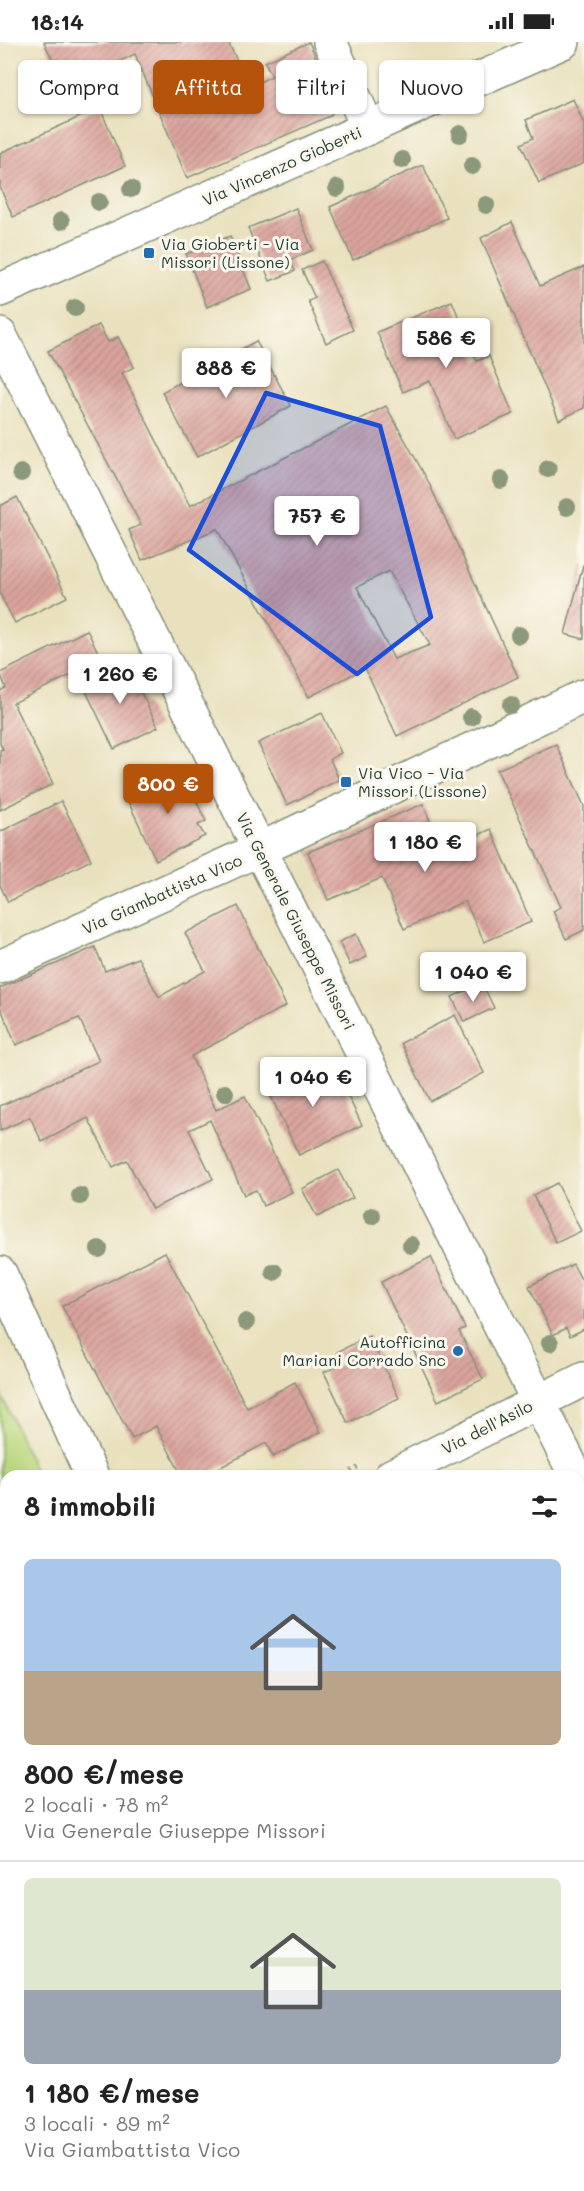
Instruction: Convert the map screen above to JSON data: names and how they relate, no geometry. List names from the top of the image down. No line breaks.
{"streets":{"street":["Via Vincenzo Gioberti","Via Giambattista Vico","Via Generale Giuseppe Missori","Via dell'Asilo"]},"crossings":[["Via Giambattista Vico","Via Generale Giuseppe Missori"],["Via Generale Giuseppe Missori","Via dell'Asilo"]],"places":{"transit":["Via Gioberti - Via Missori (Lissone)","Via Vico - Via Missori (Lissone)"],"other":["Autofficina Mariani Corrado Snc"]},"page":{"status":"18:14","chip":["Compra","Affitta","Filtri","Nuovo"],"price":["586 €","888 €","757 €","1 260 €","800 €","1 180 €","1 040 €","1 040 €"],"heading":"8 immobili","list":[{"name":"800 €/mese","note":"2 locali · 78 m² · Via Generale Giuseppe Missori"},{"name":"1 180 €/mese","note":"3 locali · 89 m² · Via Giambattista Vico"}]}}
